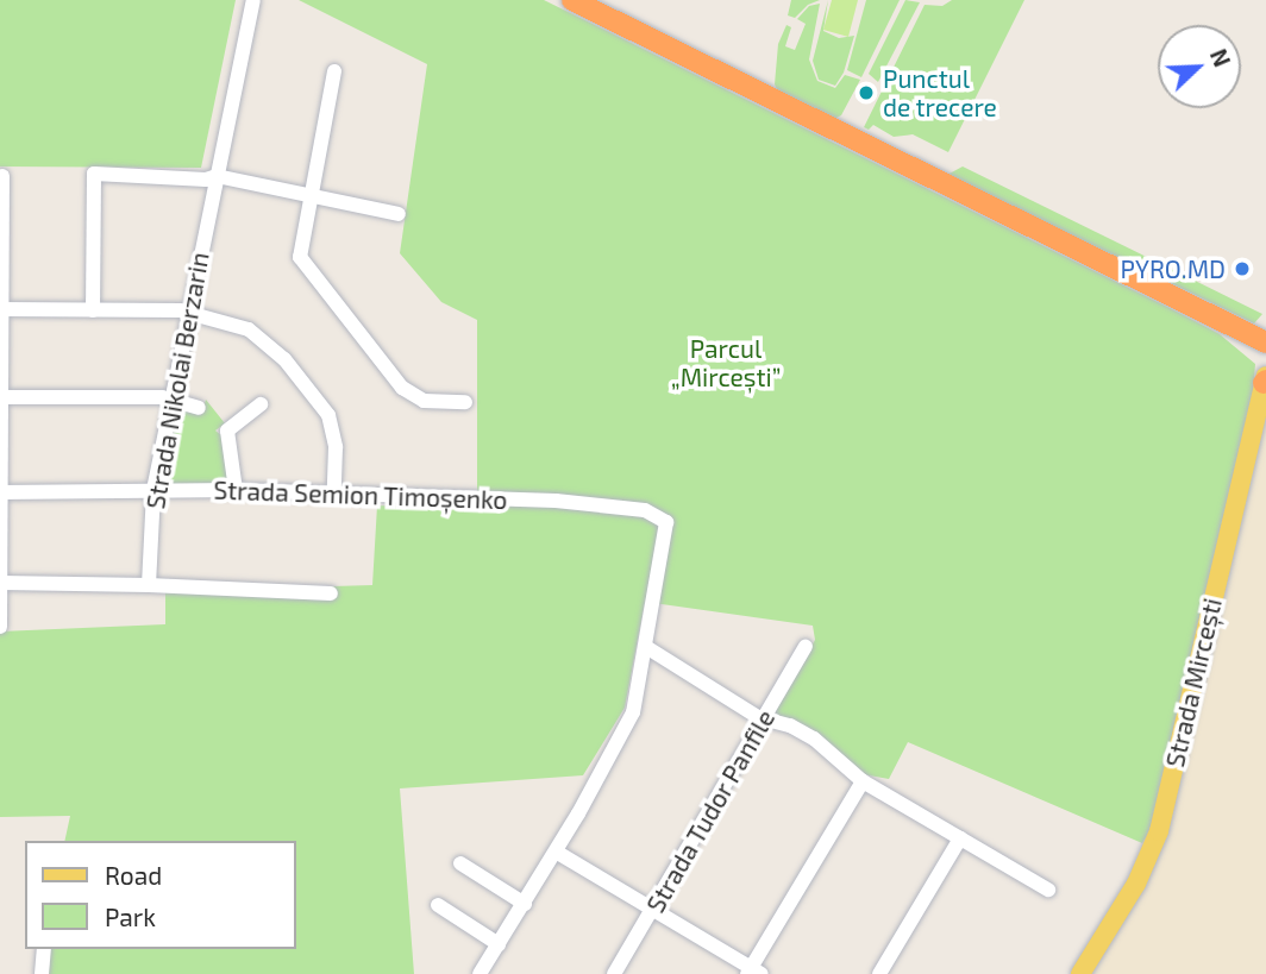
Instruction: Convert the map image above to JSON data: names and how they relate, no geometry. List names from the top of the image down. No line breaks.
{"streets":{"main road":["Strada Mircești"],"street":["Strada Nikolai Berzarin","Strada Semion Timoșenko","Strada Tudor Panfile"]},"crossings":[["Strada Nikolai Berzarin","Strada Semion Timoșenko"]],"parks":["Parcul „Mircești”"],"places":["Punctul de trecere","PYRO.MD"],"legend":["Road","Park"],"north":"top right"}
